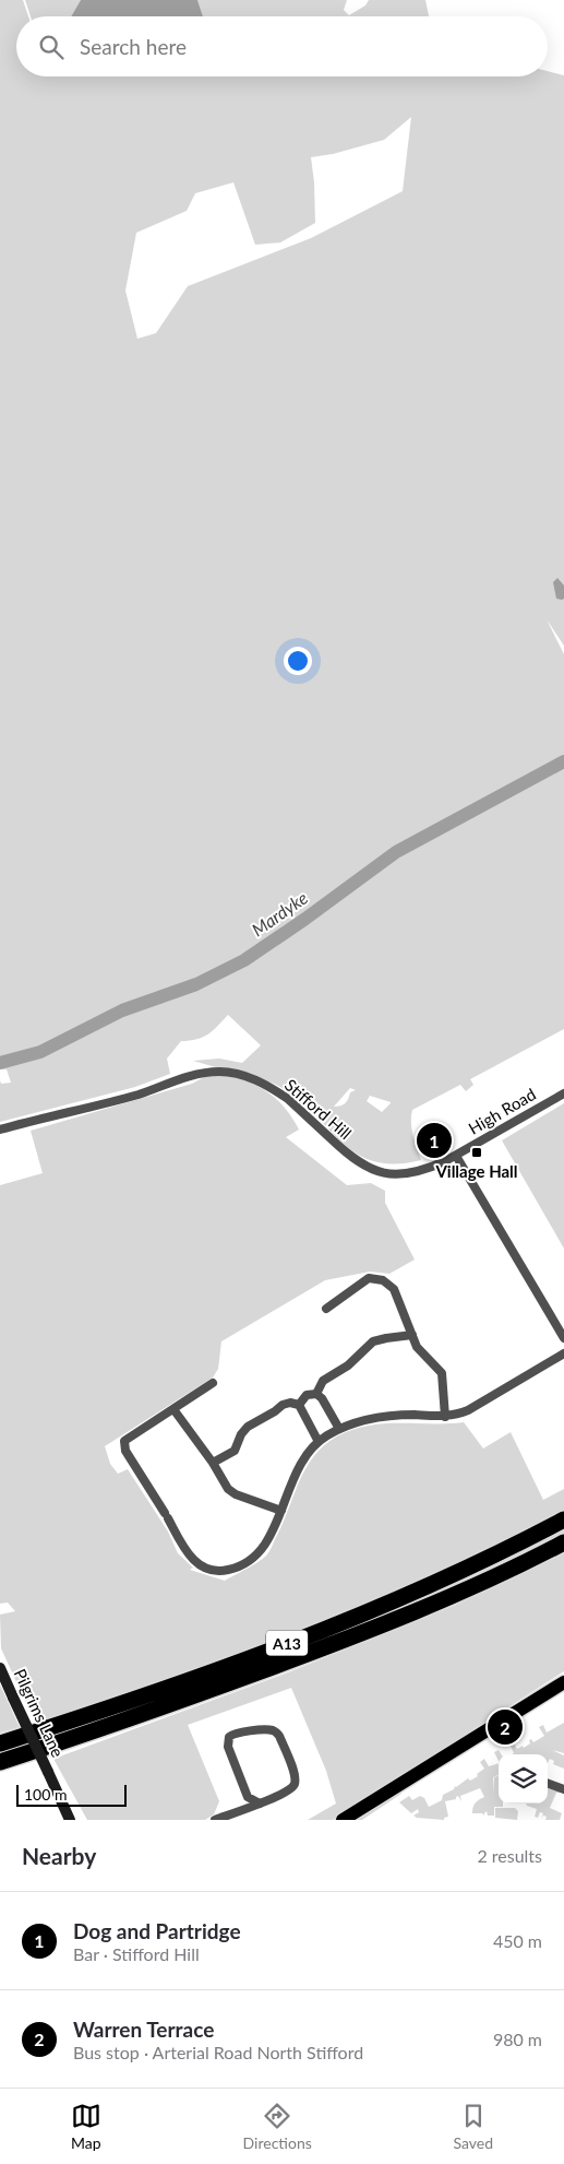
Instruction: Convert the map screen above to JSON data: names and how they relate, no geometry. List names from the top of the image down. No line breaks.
{"streets":{"highway":["A13"],"main road":["Pilgrims Lane"],"street":["Stifford Hill","High Road"]},"crossings":[["Stifford Hill","High Road"]],"water":["Mardyke"],"places":{"transit":["Village Hall"]},"scale_bar":"100 m","page":{"search":"Search here","pins":["1","2"],"scale":"100 m","heading":["Nearby","2 results"],"list":[{"mark":"1","name":"Dog and Partridge","note":"Bar · Stifford Hill","value":"450 m"},{"mark":"2","name":"Warren Terrace","note":"Bus stop · Arterial Road North Stifford","value":"980 m"}],"nav":["Map","Directions","Saved"]}}
